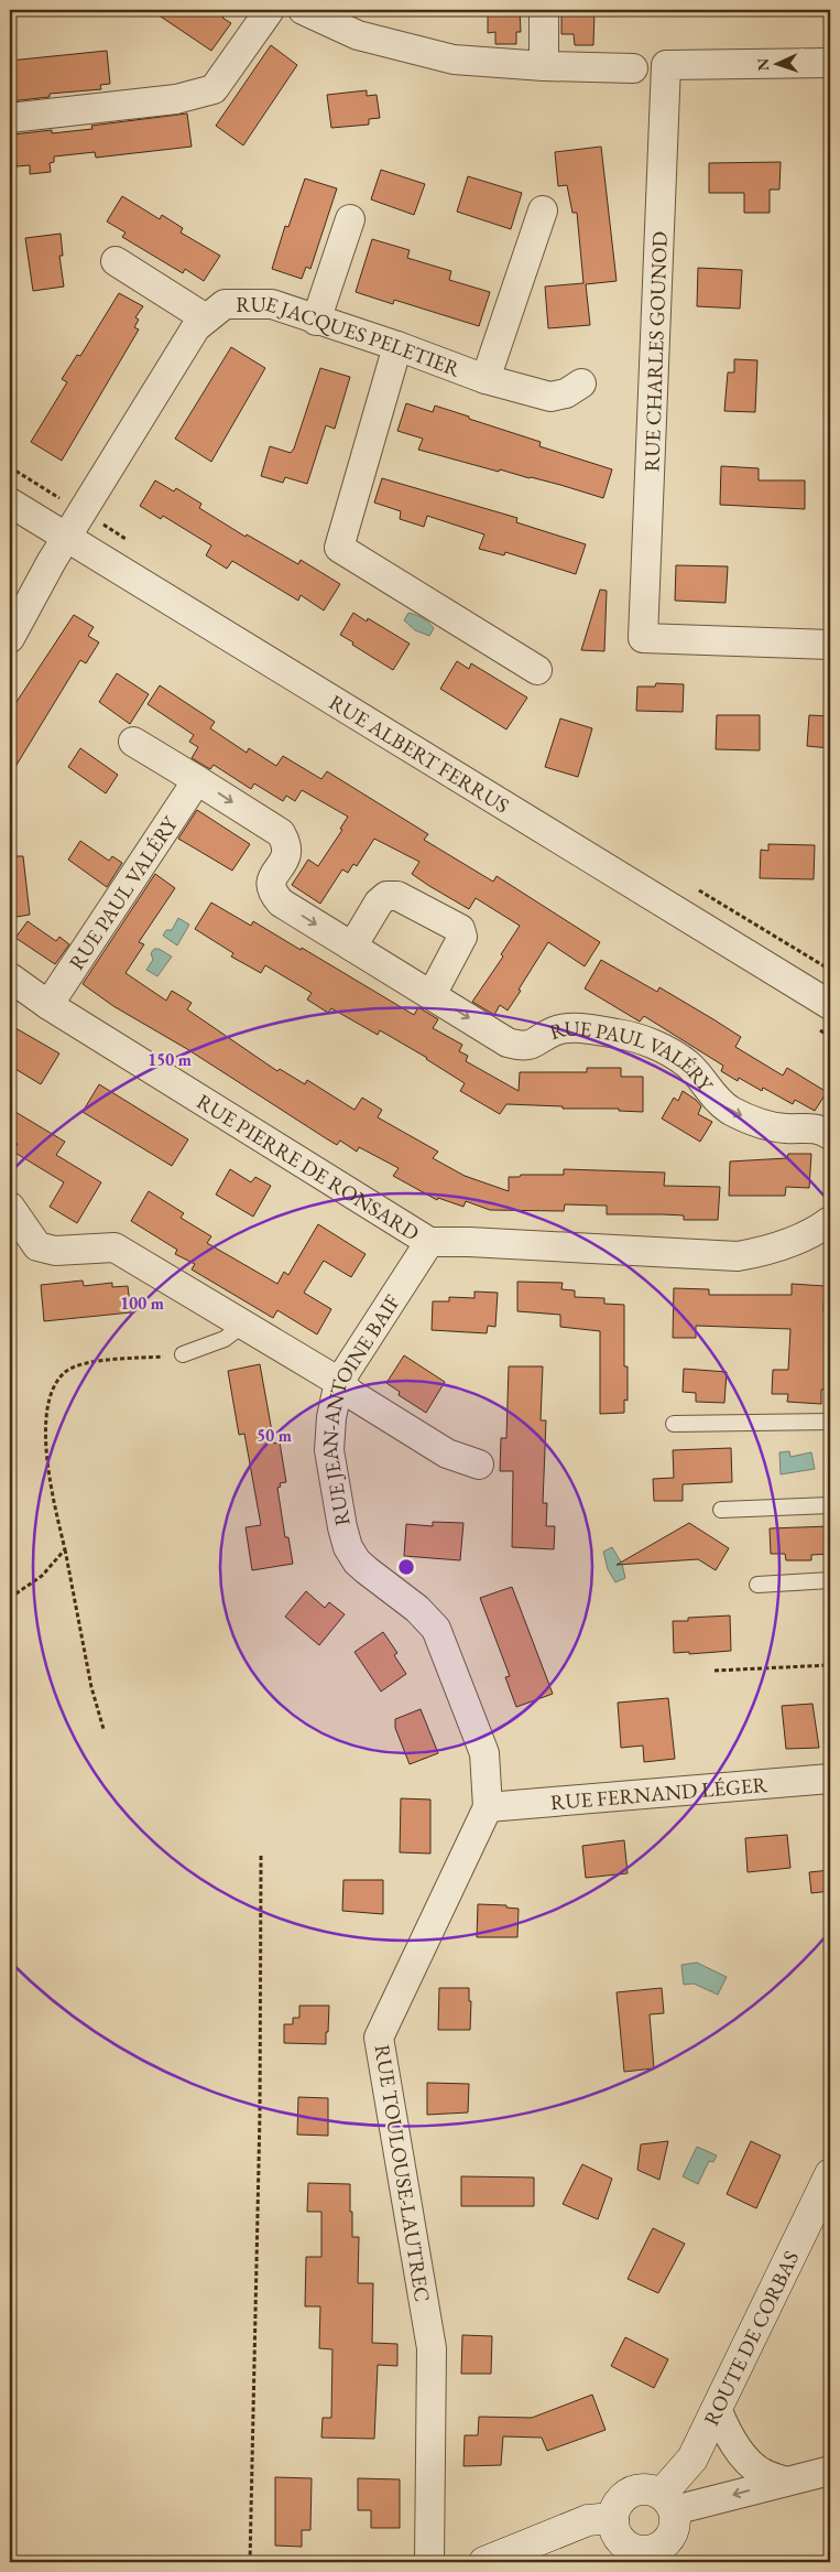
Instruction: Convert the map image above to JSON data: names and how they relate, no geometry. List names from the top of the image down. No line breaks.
{"streets":{"street":["RUE JACQUES PELETIER","RUE CHARLES GOUNOD","RUE ALBERT FERRUS","RUE PAUL VALÉRY","RUE PIERRE DE RONSARD","RUE JEAN-ANTOINE BAIF","RUE FERNAND LÉGER","RUE TOULOUSE-LAUTREC","ROUTE DE CORBAS"]},"crossings":[["RUE JACQUES PELETIER","RUE ALBERT FERRUS"],["RUE PAUL VALÉRY","RUE PIERRE DE RONSARD"],["RUE PIERRE DE RONSARD","RUE JEAN-ANTOINE BAIF"],["RUE JEAN-ANTOINE BAIF","RUE FERNAND LÉGER"],["RUE JEAN-ANTOINE BAIF","RUE TOULOUSE-LAUTREC"],["RUE FERNAND LÉGER","RUE TOULOUSE-LAUTREC"]],"one_way":["RUE PAUL VALÉRY"],"north":"left","rings":["150 m","100 m","50 m"]}
